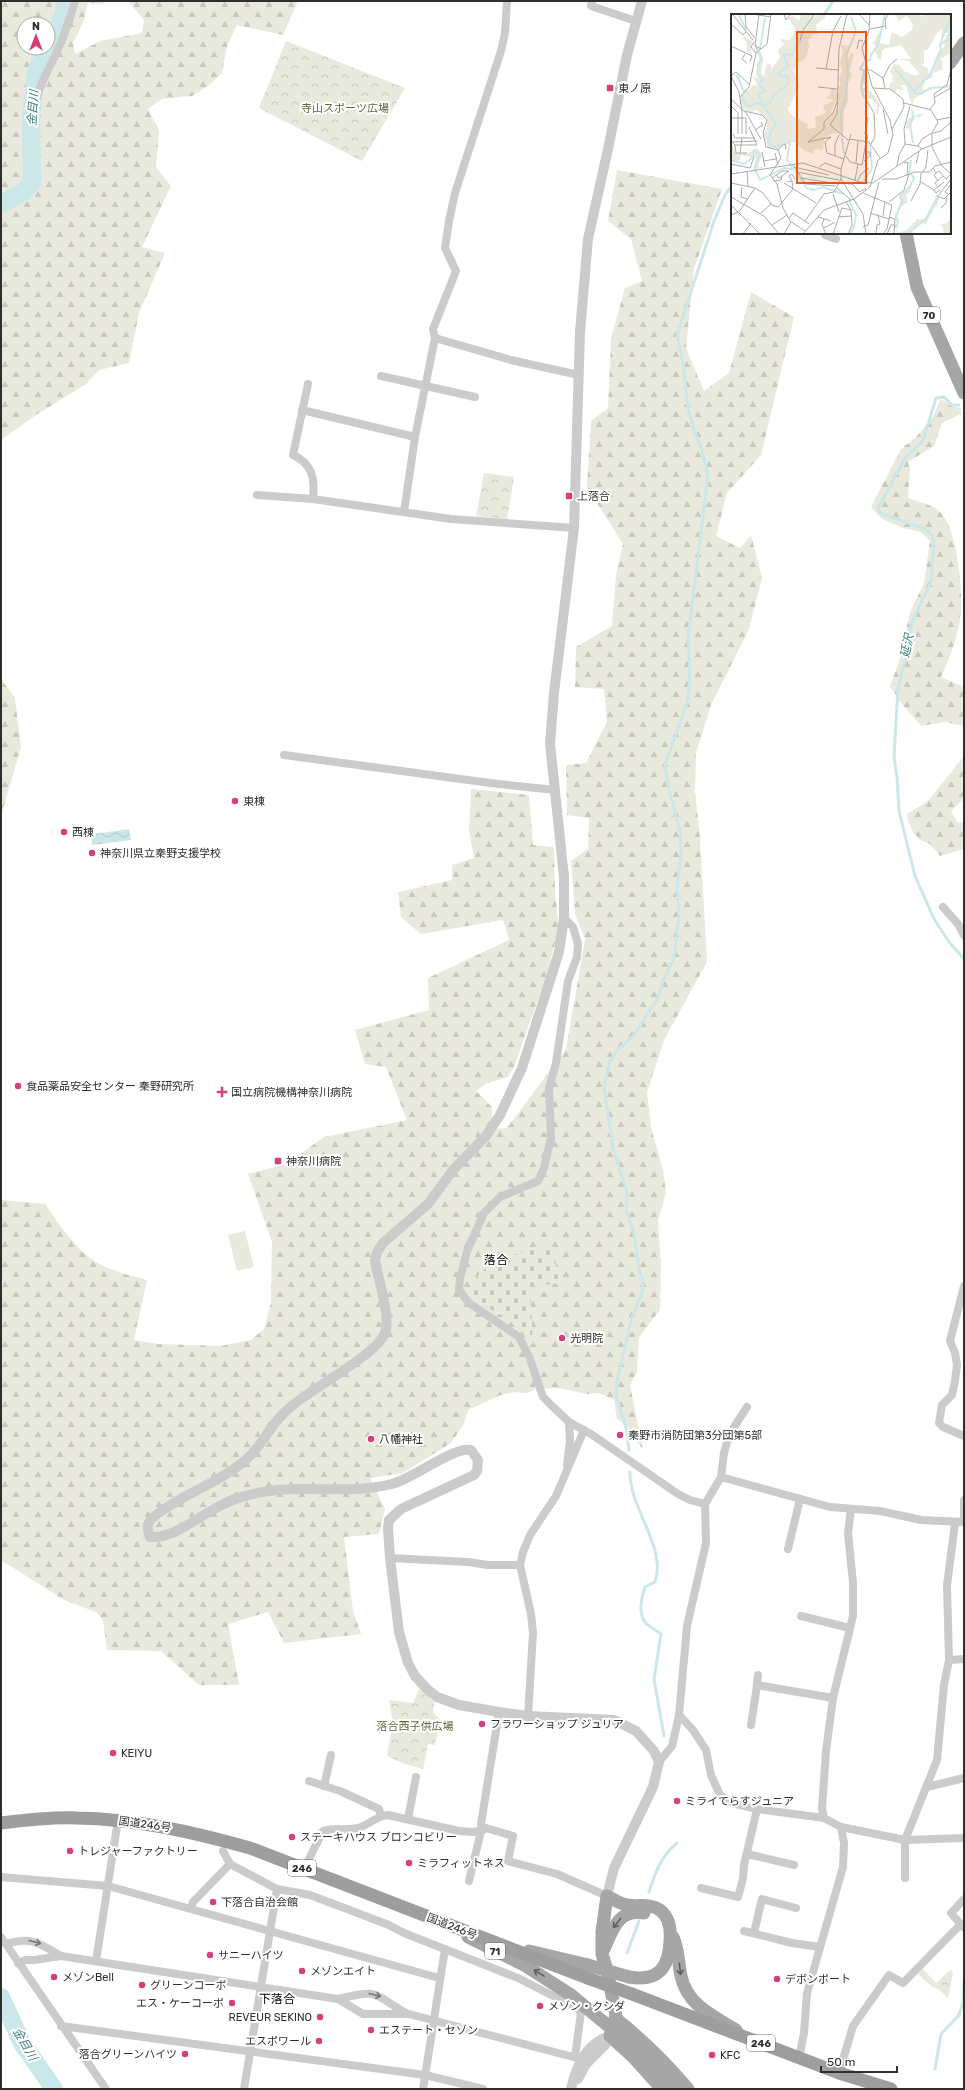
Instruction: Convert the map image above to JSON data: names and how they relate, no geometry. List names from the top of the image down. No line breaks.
{"streets":{"highway":["国道246号","246"],"main road":["70","71"]},"crossings":[["国道246号","71"]],"districts":["落合","下落合"],"water":["金目川","延沢"],"parks":["寺山スポーツ広場","落合西子供広場"],"places":{"transit":["東ノ原","上落合","神奈川病院"],"other":["東棟","西棟","神奈川県立秦野支援学校","食品薬品安全センター 秦野研究所","光明院","秦野市消防団第3分団第5部","八幡神社","フラワーショップ ジュリア","KEIYU","ミライてらすジュニア","ステーキハウス ブロンコビリー","トレジャーファクトリー","ミラフィットネス","下落合自治会館","サニーハイツ","メゾンエイト","メゾンBell","デボンポート","グリーンコーポ","エス・ケーコーポ","メゾン・クシダ","REVEUR SEKINO","エステート・セゾン","エスポワール","落合グリーンハイツ","KFC"],"health":["国立病院機構神奈川病院"]},"scale_bar":"50 m","north":"top"}
